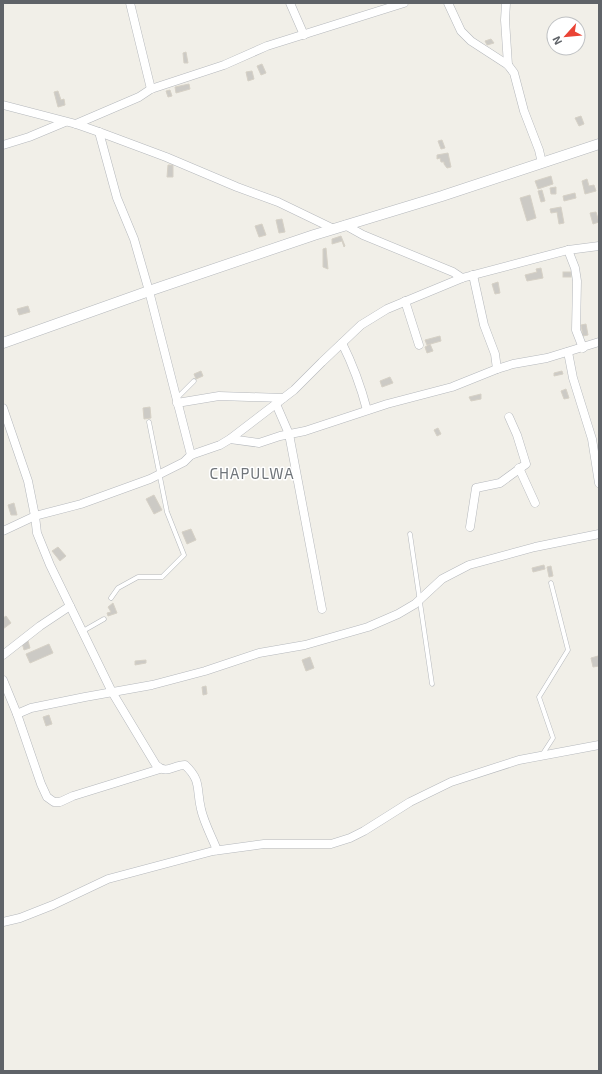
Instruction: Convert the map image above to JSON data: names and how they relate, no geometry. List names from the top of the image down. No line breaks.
{"districts":["CHAPULWA"],"north":"bottom left"}
